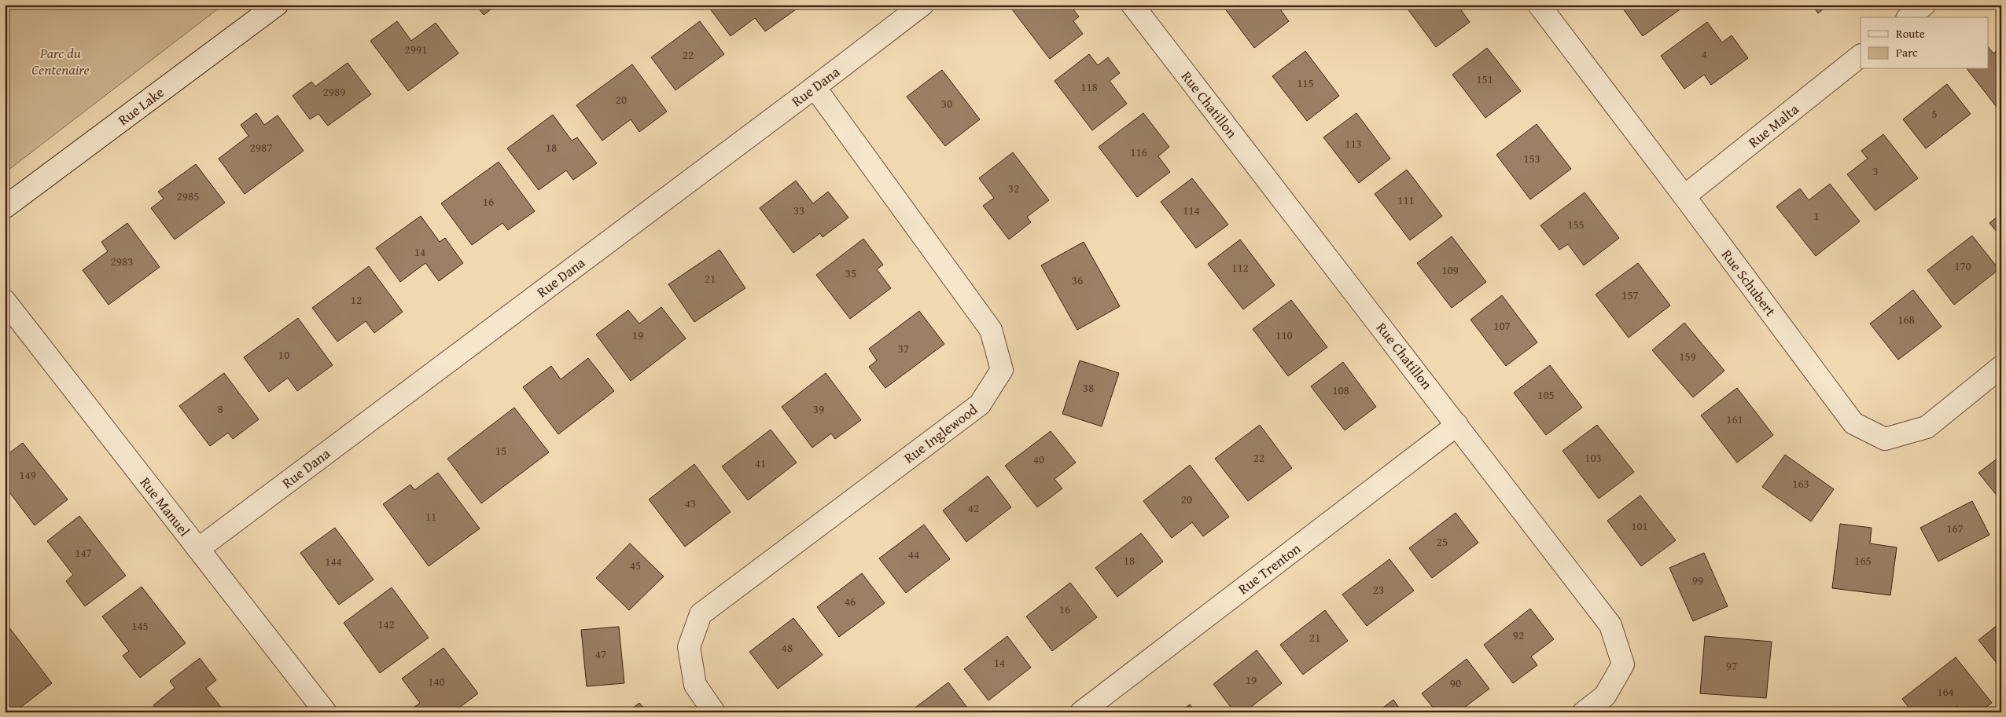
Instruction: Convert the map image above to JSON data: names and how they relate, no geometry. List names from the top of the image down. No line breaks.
{"streets":{"street":["Rue Dana","Rue Chatillon","Rue Lake","Rue Malta","Rue Schubert","Rue Inglewood","Rue Manuel","Rue Trenton"]},"crossings":[["Rue Dana","Rue Inglewood"],["Rue Dana","Rue Manuel"],["Rue Chatillon","Rue Trenton"],["Rue Malta","Rue Schubert"]],"parks":["Parc du Centenaire"],"house_numbers":["2991","4","22","151","115","118","2989","20","30","5","113","2987","18","116","153","3","32","2985","111","16","33","114","1","155","14","2983","170","112","109","35","21","36","157","12","168","107","19","110","37","10","159","38","108","105","8","39","161","15","22","103","40","41","149","163","20","43","42","11","101","167","25","147","44","18","165","144","45","99","23","46","16","142","145","92","21","48","47","14","97","19","140","90","164"],"legend":["Route","Parc"]}
